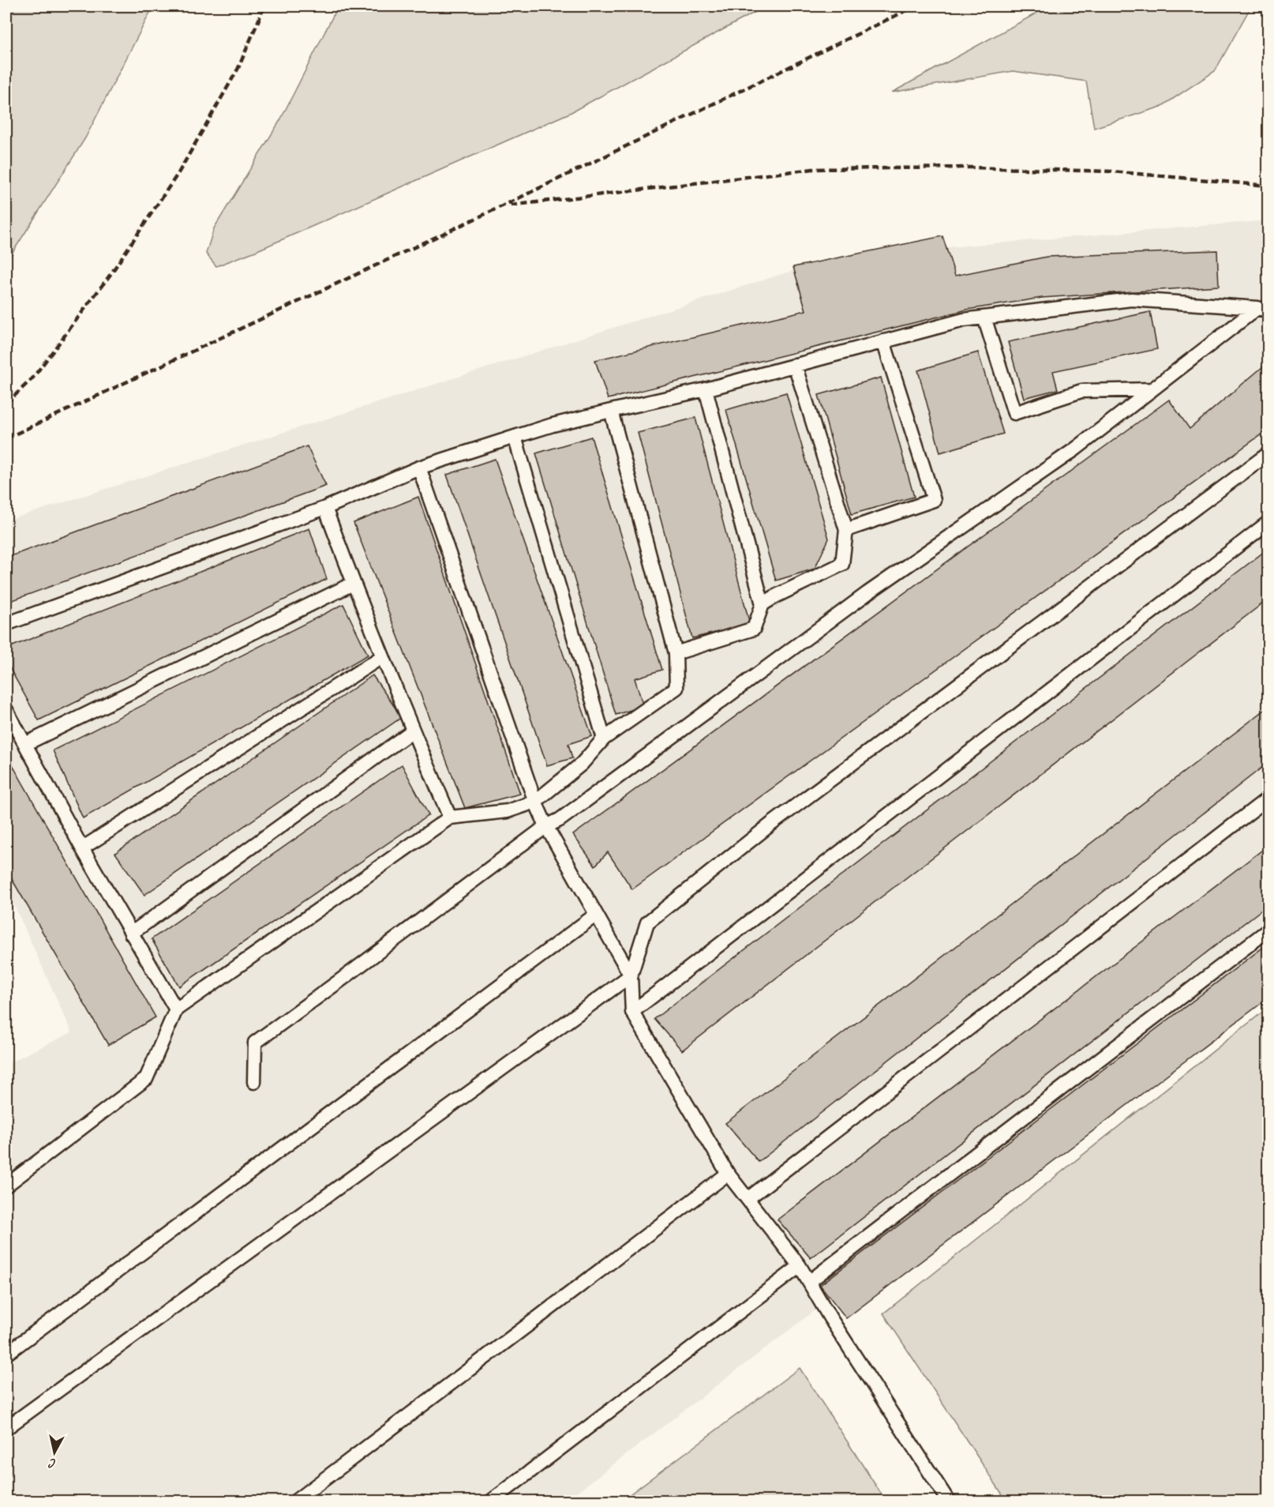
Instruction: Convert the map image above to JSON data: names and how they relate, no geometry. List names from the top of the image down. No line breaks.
{"north":"bottom"}
